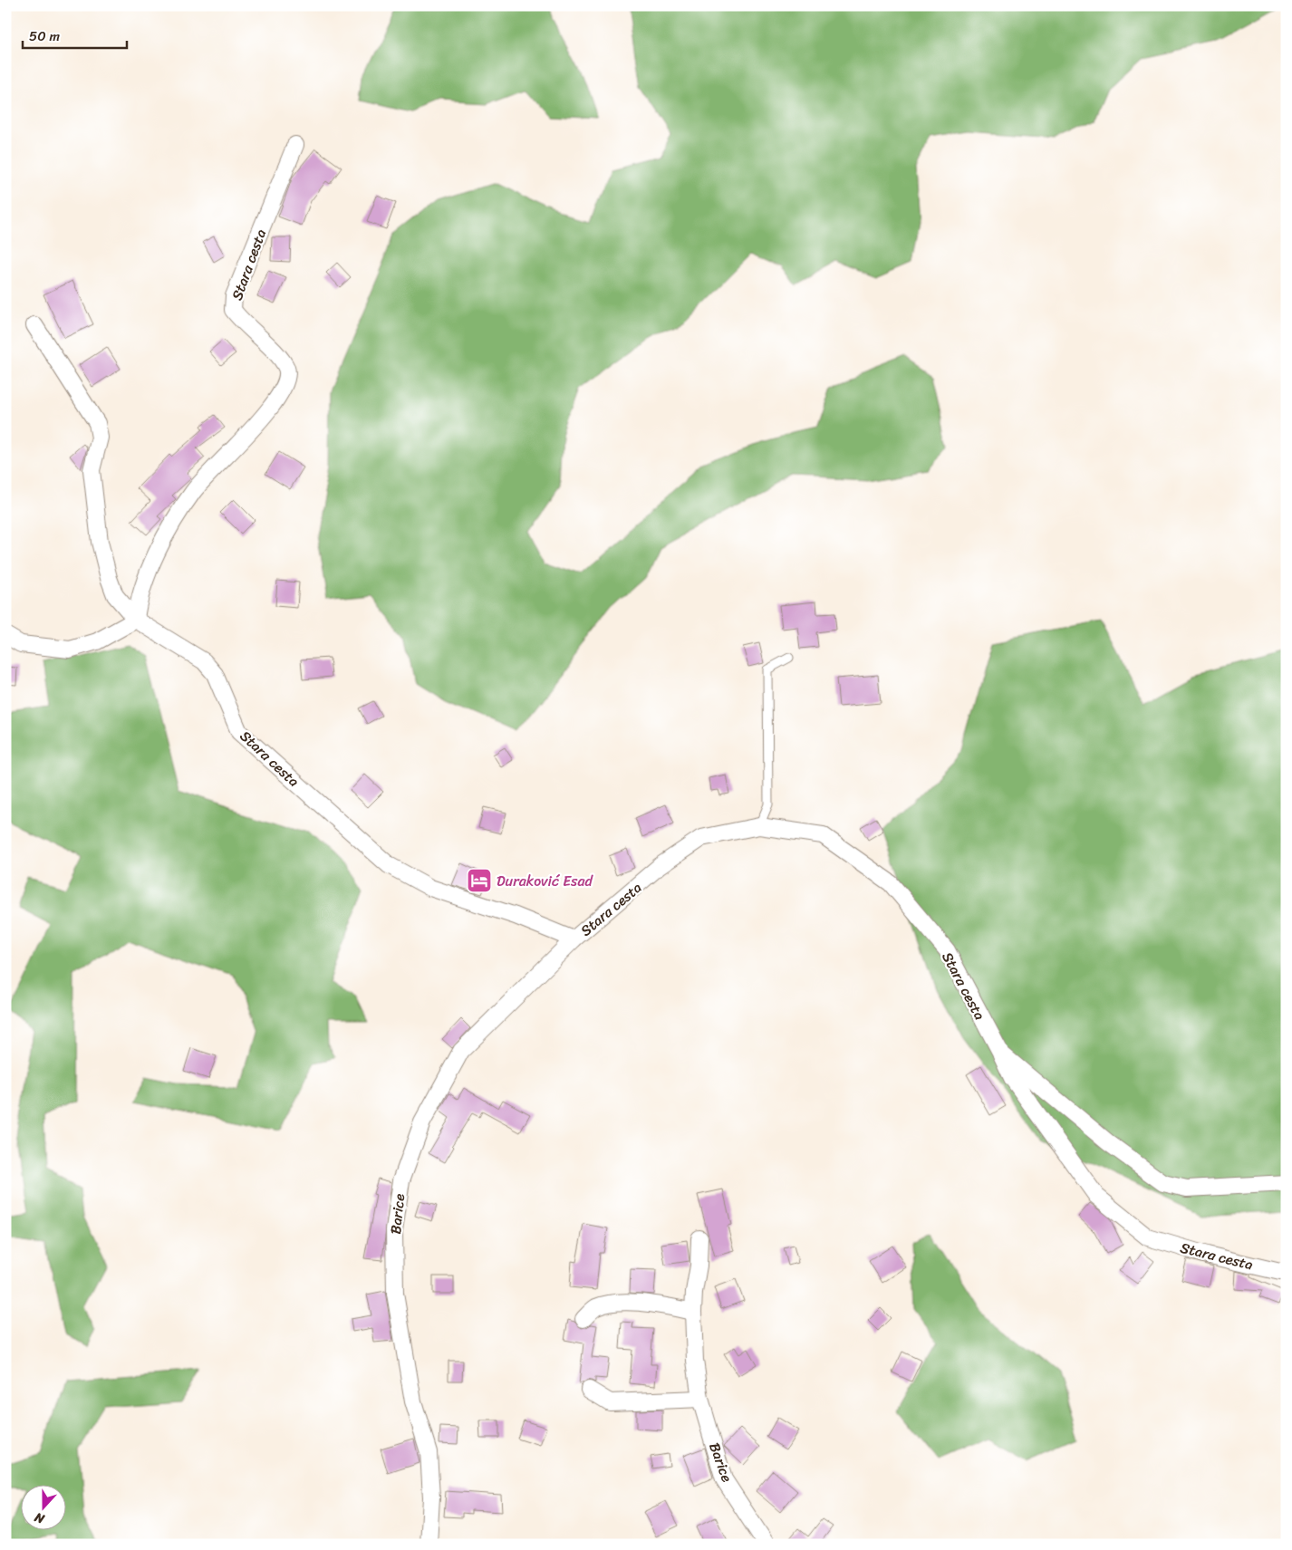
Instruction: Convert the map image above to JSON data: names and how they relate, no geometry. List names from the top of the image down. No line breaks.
{"streets":{"street":["Stara cesta","Barice"]},"crossings":[["Stara cesta","Barice"]],"places":{"hotel":["Duraković Esad"]},"scale_bar":"50 m","north":"bottom"}
